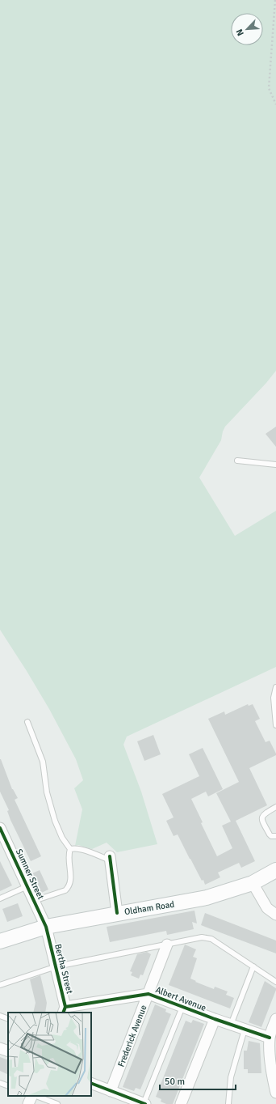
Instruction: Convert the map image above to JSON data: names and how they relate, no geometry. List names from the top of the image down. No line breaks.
{"streets":{"main road":["Oldham Road"],"street":["Sumner Street","Bertha Street","Albert Avenue","Frederick Avenue"]},"crossings":[["Sumner Street","Oldham Road"],["Sumner Street","Bertha Street"],["Oldham Road","Bertha Street"],["Bertha Street","Albert Avenue"],["Albert Avenue","Frederick Avenue"]],"scale_bar":"50 m","north":"bottom left"}
